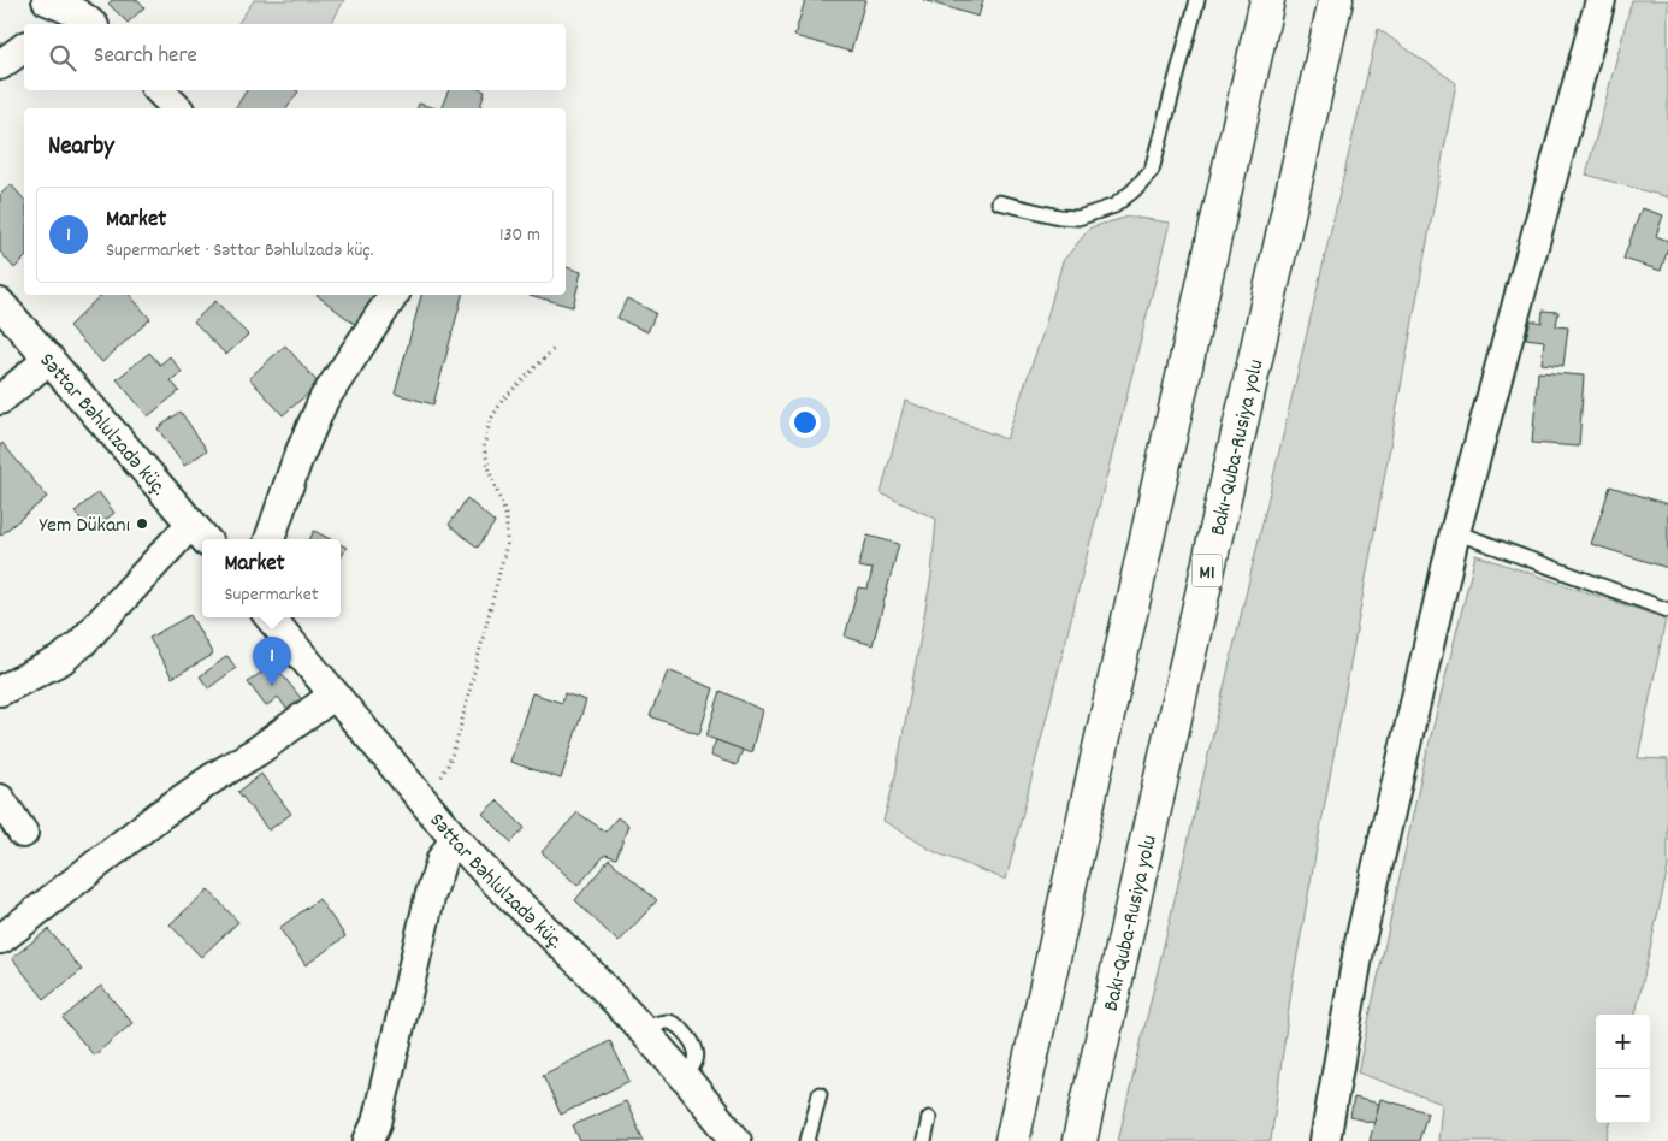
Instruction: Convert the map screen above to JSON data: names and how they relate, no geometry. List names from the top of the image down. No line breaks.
{"streets":{"highway":["Bakı-Quba-Rusiya yolu","M1"],"street":["Səttar Bəhlulzadə küç."]},"places":["Yem Dükanı"],"page":{"search":"Search here","heading":"Nearby","list":[{"mark":"1","name":"Market","note":"Supermarket · Səttar Bəhlulzadə küç.","value":"130 m"}],"popup":["Market","Supermarket"],"pins":"1","map_buttons":["+","−"]}}
